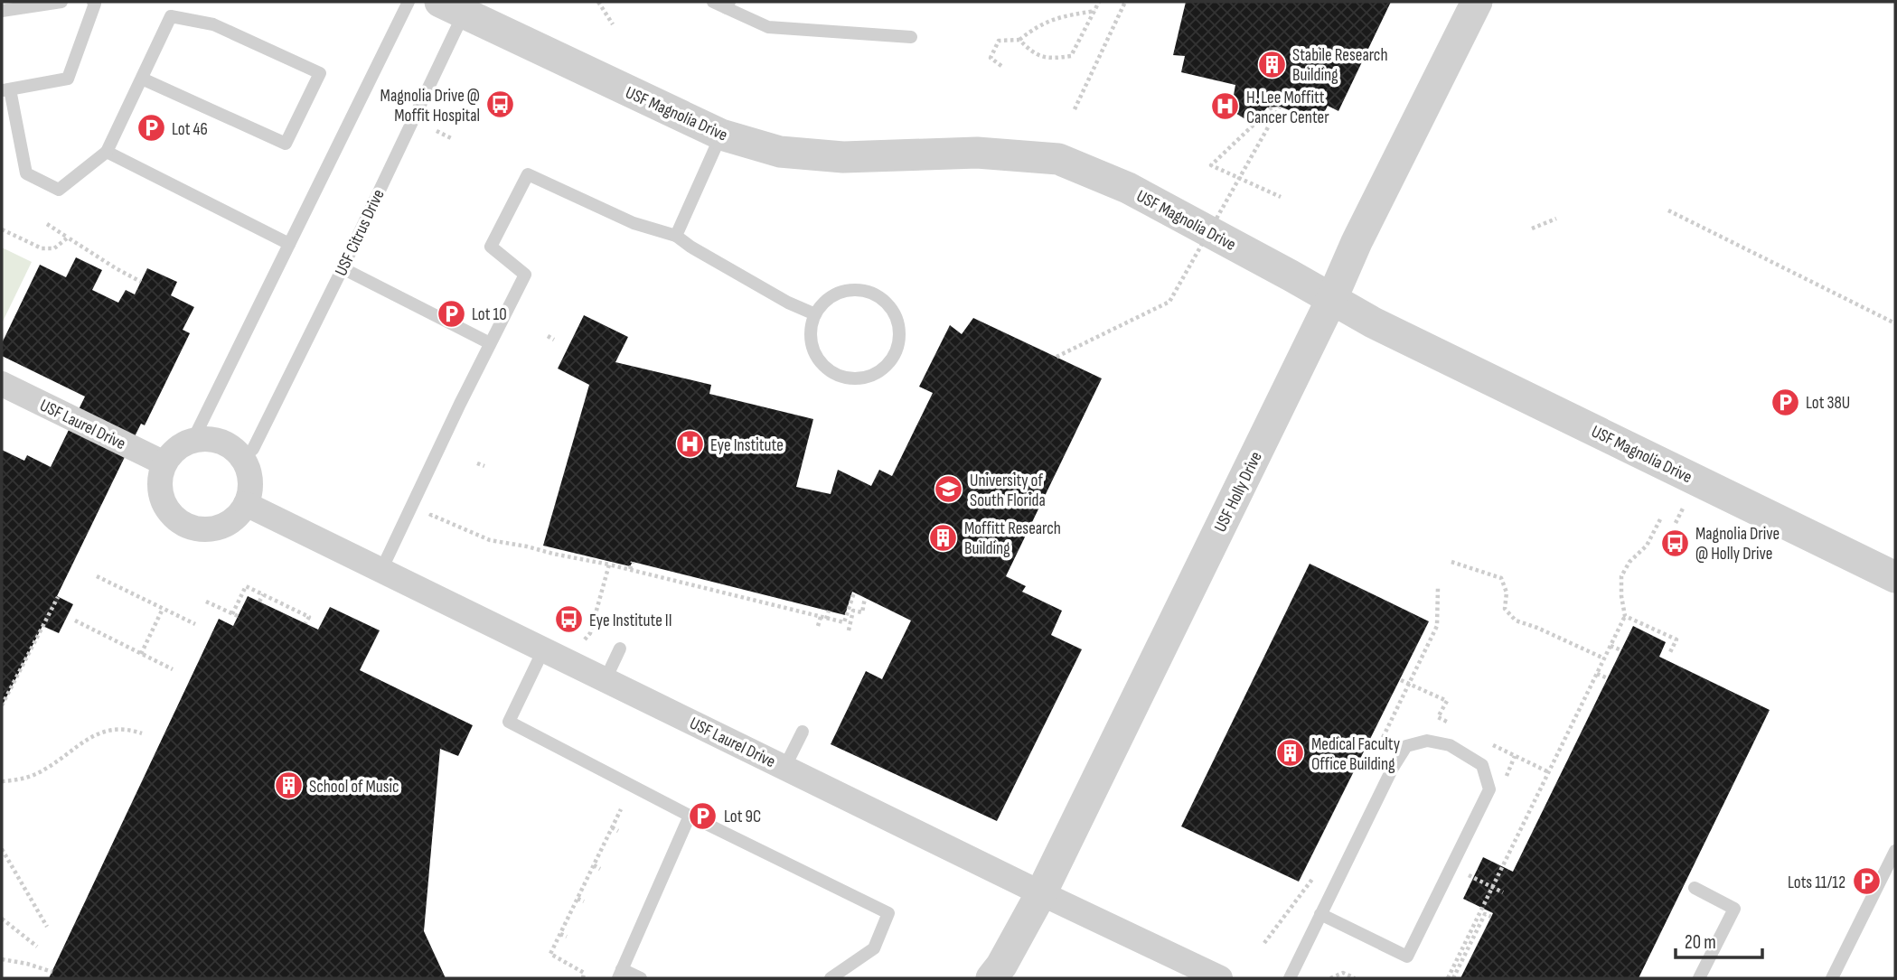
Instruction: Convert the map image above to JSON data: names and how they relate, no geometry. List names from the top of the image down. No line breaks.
{"streets":{"street":["USF Magnolia Drive","USF Laurel Drive","USF Holly Drive"],"lane":["USF Citrus Drive"]},"crossings":[["USF Magnolia Drive","USF Citrus Drive"],["USF Magnolia Drive","USF Holly Drive"],["USF Citrus Drive","USF Laurel Drive"],["USF Laurel Drive","USF Holly Drive"]],"places":{"building":["Stabile Research Building","Moffitt Research Building","Medical Faculty Office Building","School of Music"],"bus stop":["Magnolia Drive @ Moffit Hospital","Magnolia Drive @ Holly Drive","Eye Institute II"],"hospital":["H. Lee Moffitt Cancer Center","Eye Institute"],"parking":["Lot 46","Lot 10","Lot 38U","Lot 9C","Lots 11/12"],"school or university":["University of South Florida"]},"scale_bar":"20 m"}
